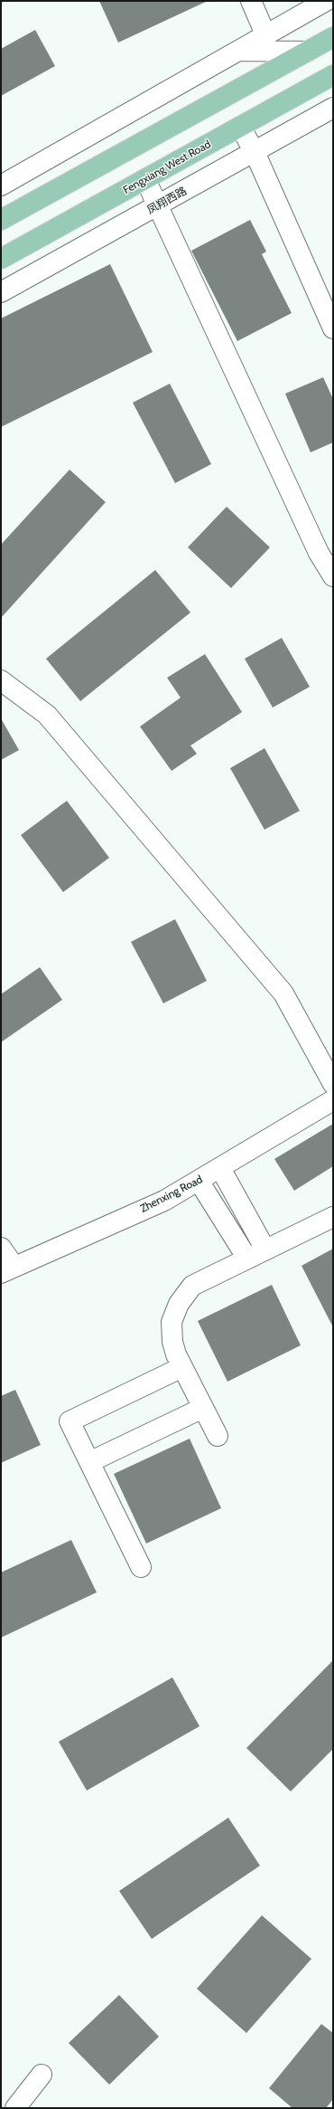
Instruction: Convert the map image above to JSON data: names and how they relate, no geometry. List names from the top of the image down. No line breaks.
{"streets":{"main road":["Fengxiang West Road"],"street":["凤翔西路","Zhenxing Road"]}}
